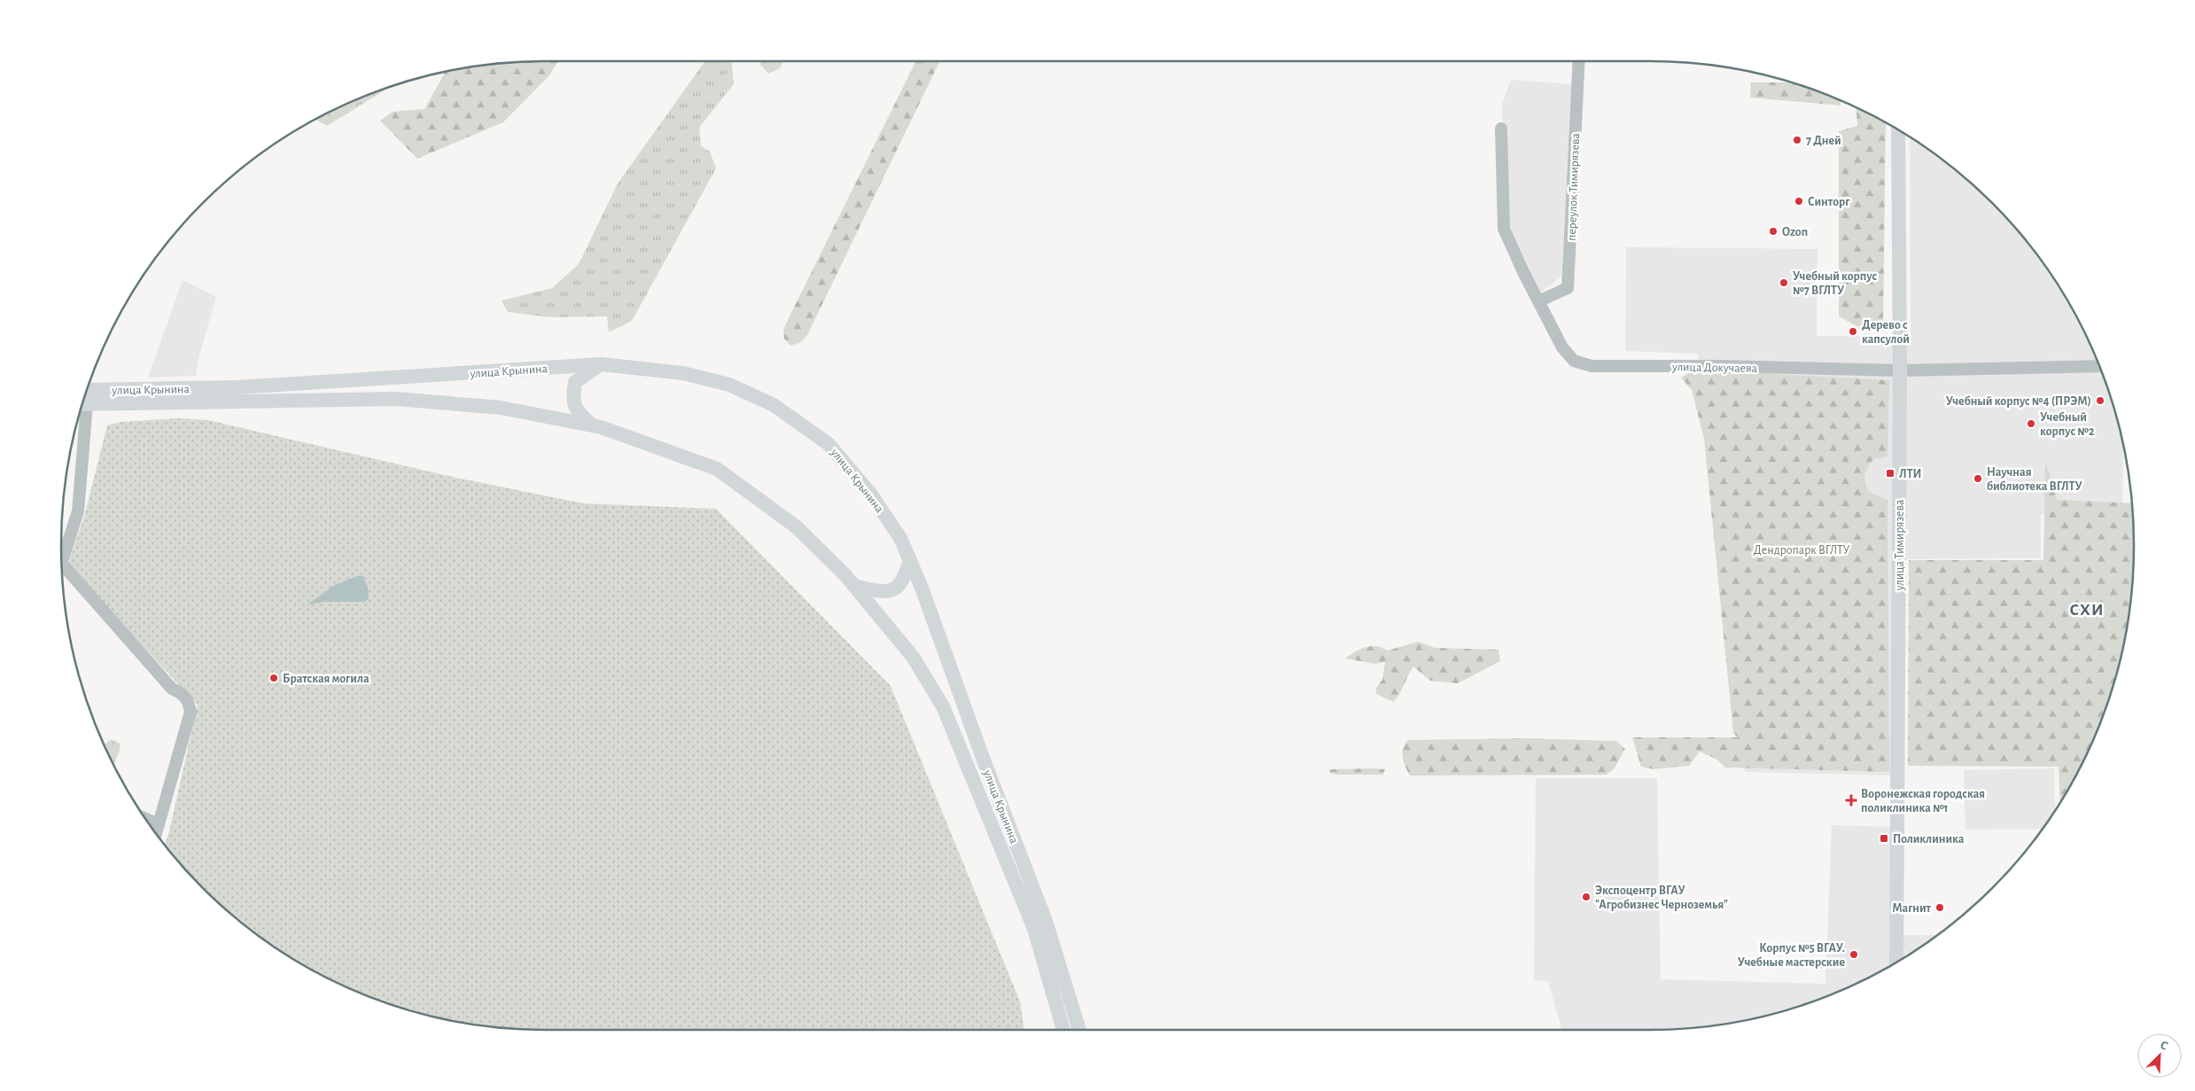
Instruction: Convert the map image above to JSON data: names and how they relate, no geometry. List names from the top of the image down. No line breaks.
{"streets":{"main road":["улица Крынина","улица Тимирязева"],"street":["переулок Тимирязева","улица Докучаева"]},"crossings":[["переулок Тимирязева","улица Докучаева"],["улица Докучаева","улица Тимирязева"]],"districts":["СХИ"],"parks":["Дендропарк ВГЛТУ"],"places":{"other":["7 Дней","Синторг","Ozon","Учебный корпус №7 ВГЛТУ","Дерево с капсулой","Учебный корпус №4 (ПРЭМ)","Учебный корпус №2","Научная библиотека ВГЛТУ","Братская могила","Экспоцентр ВГАУ \"Агробизнес Черноземья\"","Магнит","Корпус №5 ВГАУ. Учебные мастерские"],"transit":["ЛТИ","Поликлиника"],"health":["Воронежская городская поликлиника №1"]},"north":"top right"}
